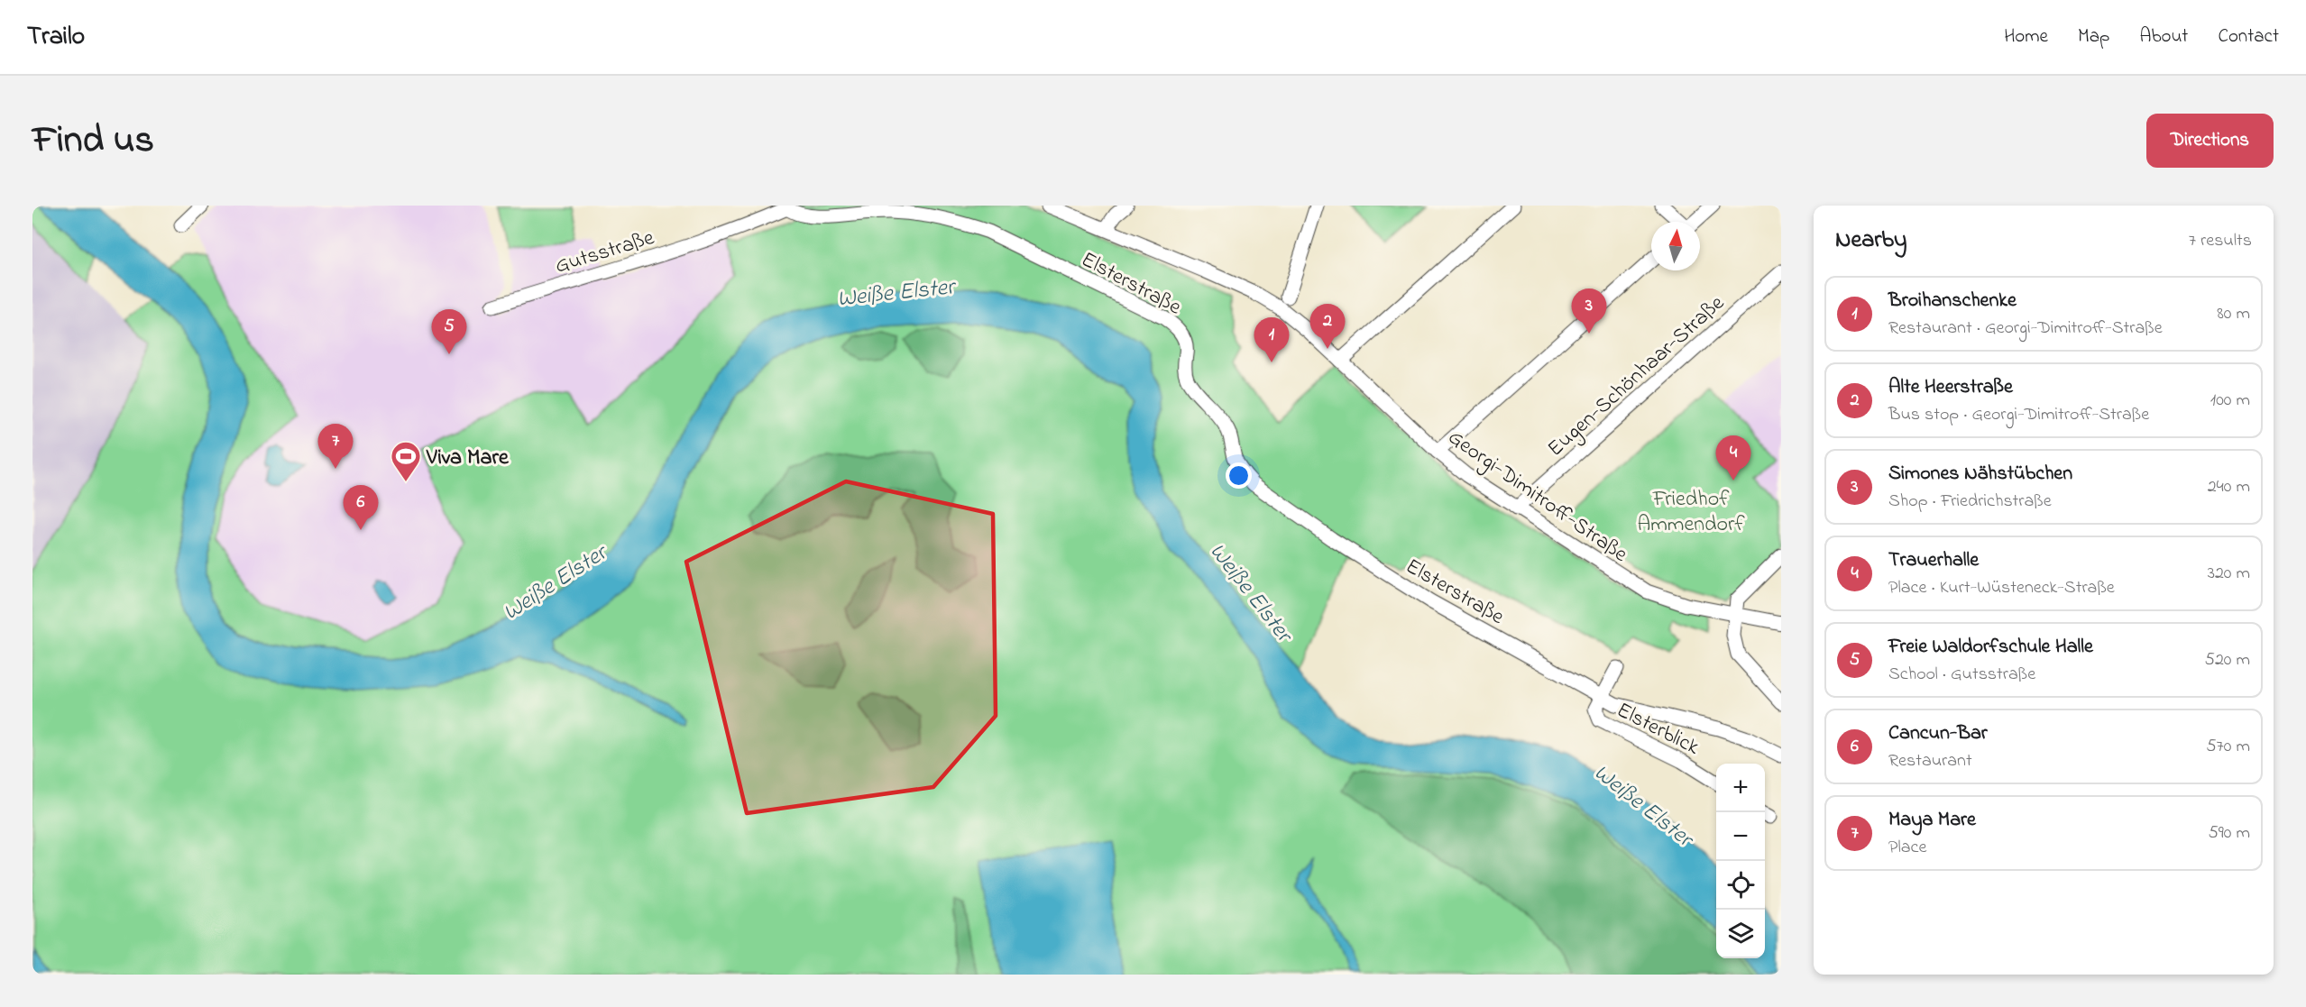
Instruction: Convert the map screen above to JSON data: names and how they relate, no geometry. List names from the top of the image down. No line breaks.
{"streets":{"street":["Gutsstraße","Elsterstraße","Eugen-Schönhaar-Straße","Georgi-Dimitroff-Straße","Elsterblick"]},"crossings":[["Gutsstraße","Elsterstraße"],["Elsterstraße","Elsterblick"],["Eugen-Schönhaar-Straße","Georgi-Dimitroff-Straße"]],"water":["Weiße Elster"],"parks":["Friedhof Ammendorf"],"places":{"sports":["Viva Mare"]},"north":"top","page":{"header":"Trailo","nav":["Home","Map","About","Contact"],"title":"Find us","buttons":"Directions","heading":["Nearby","7 results"],"list":[{"mark":"1","name":"Broihanschenke","note":"Restaurant · Georgi-Dimitroff-Straße","value":"80 m"},{"mark":"2","name":"Alte Heerstraße","note":"Bus stop · Georgi-Dimitroff-Straße","value":"100 m"},{"mark":"3","name":"Simones Nähstübchen","note":"Shop · Friedrichstraße","value":"240 m"},{"mark":"4","name":"Trauerhalle","note":"Place · Kurt-Wüsteneck-Straße","value":"320 m"},{"mark":"5","name":"Freie Waldorfschule Halle","note":"School · Gutsstraße","value":"520 m"},{"mark":"6","name":"Cancun-Bar","note":"Restaurant","value":"570 m"},{"mark":"7","name":"Maya Mare","note":"Place","value":"590 m"}],"pins":["3","2","5","1","7","4","6"],"map_buttons":["+","−"]}}
